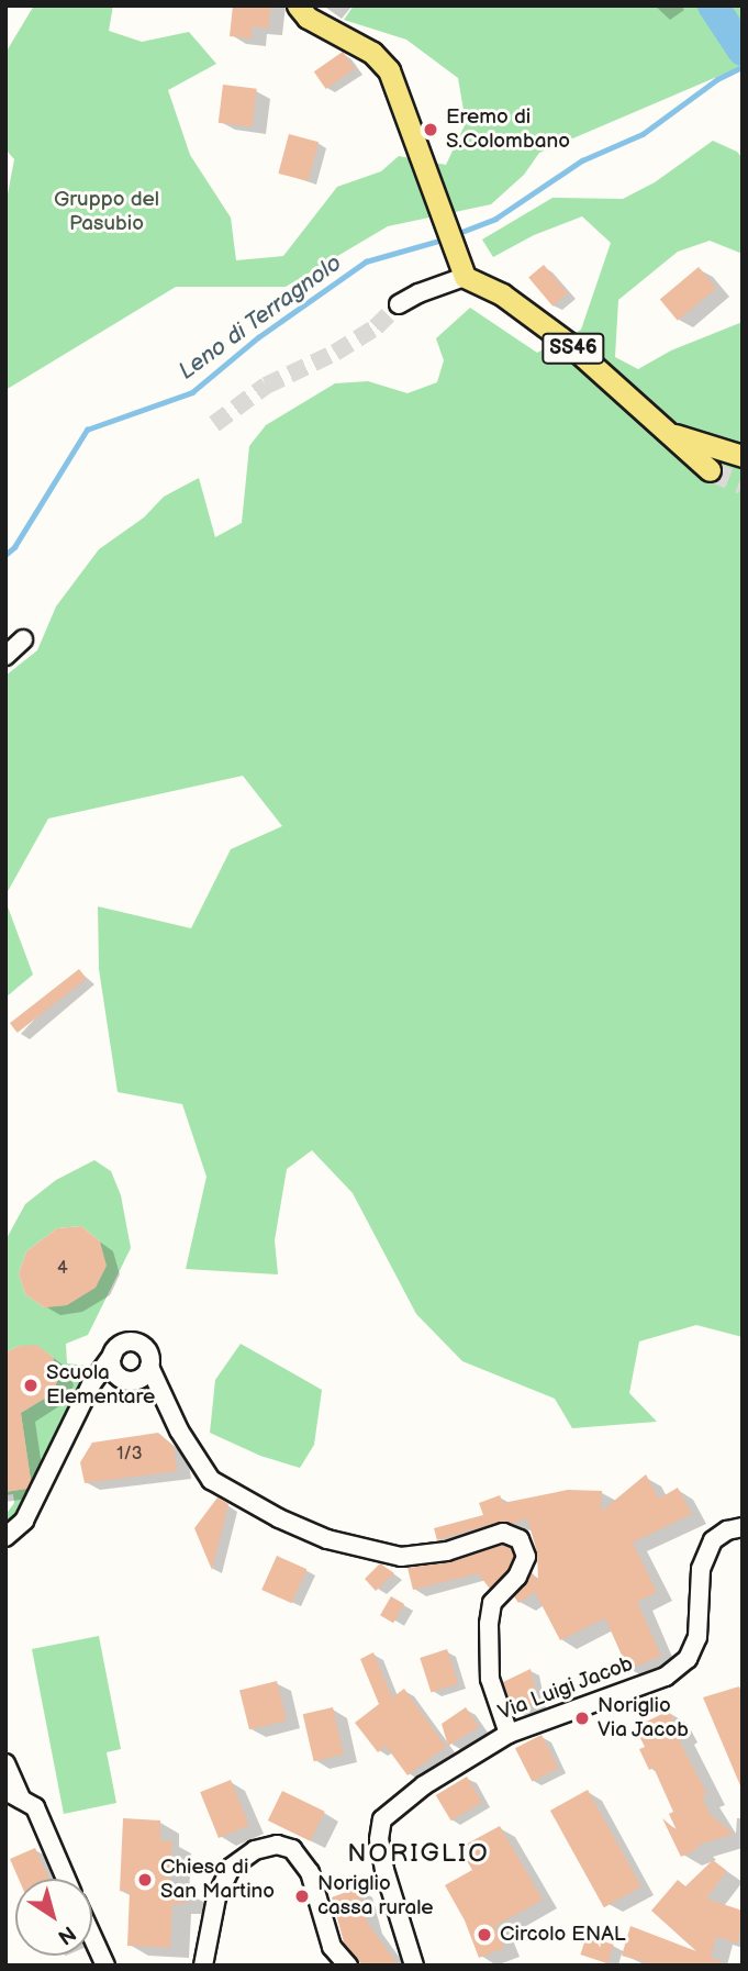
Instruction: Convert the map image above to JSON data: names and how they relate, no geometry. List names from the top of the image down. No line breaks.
{"streets":{"main road":["SS46"],"street":["Via Luigi Jacob"]},"districts":["NORIGLIO"],"water":["Leno di Terragnolo"],"parks":["Gruppo del Pasubio"],"places":["Eremo di S.Colombano","Scuola Elementare","Noriglio Via Jacob","Chiesa di San Martino","Noriglio cassa rurale","Circolo ENAL"],"house_numbers":["4","1/3"],"north":"bottom right"}
